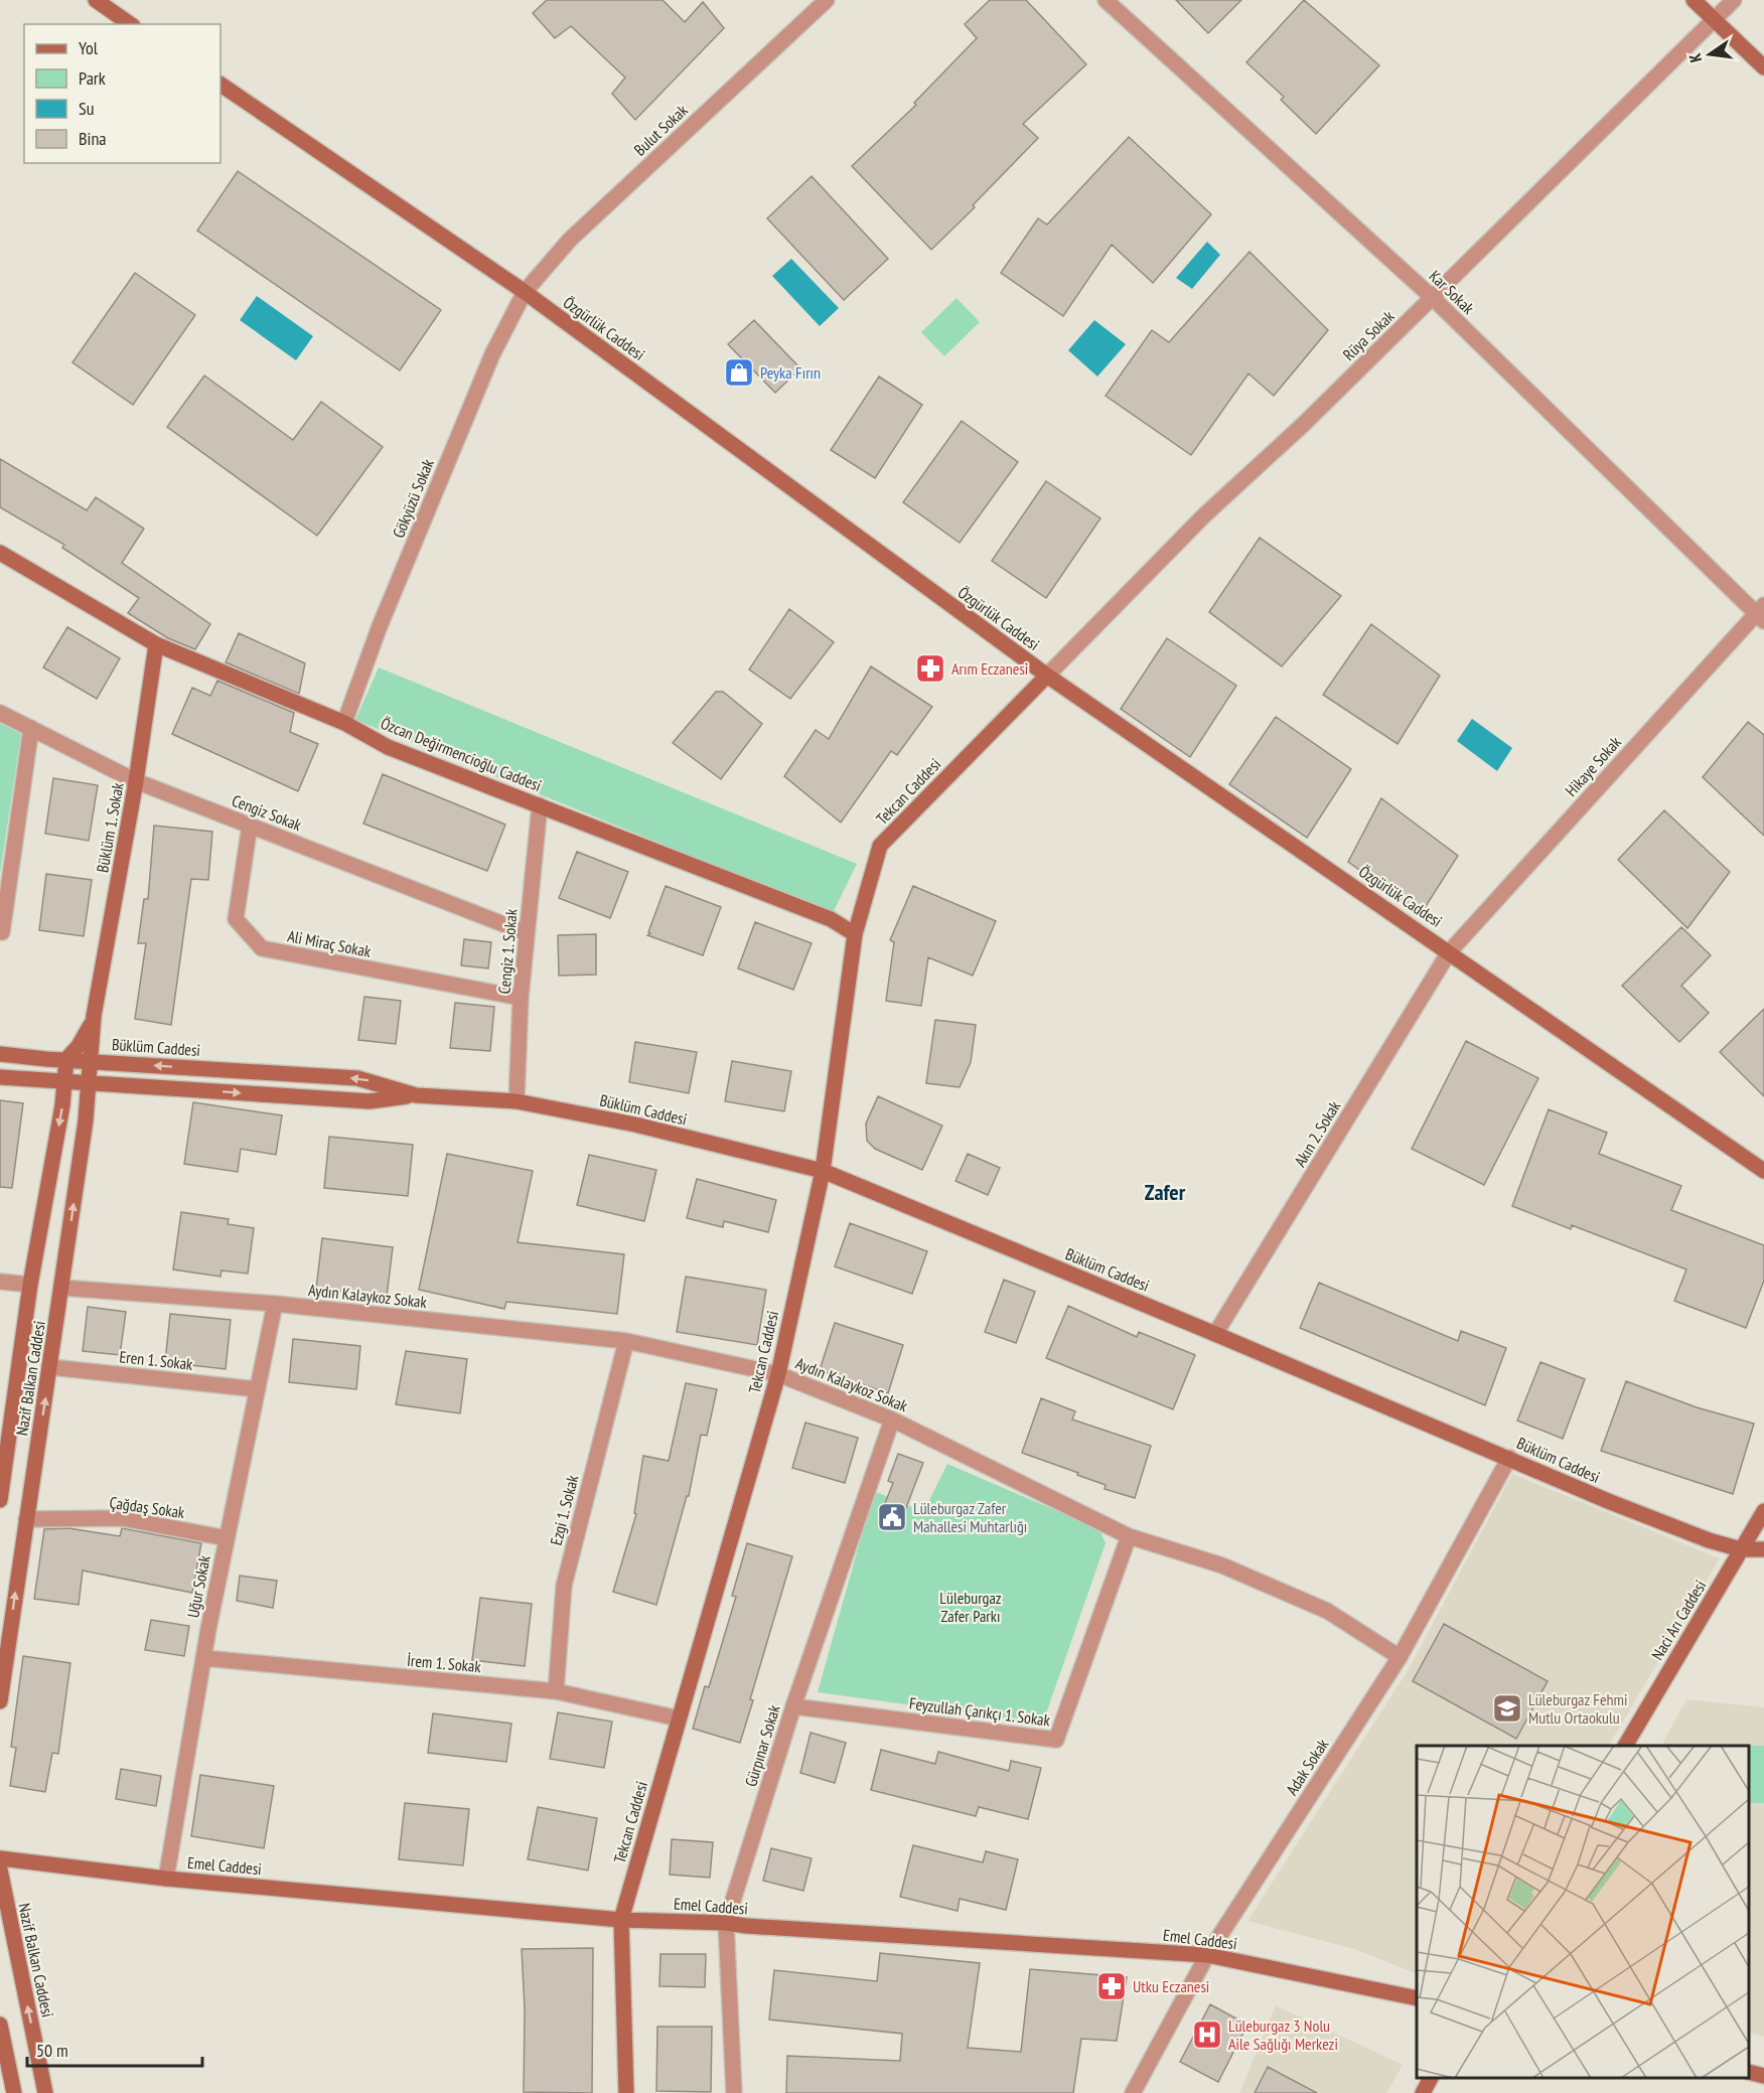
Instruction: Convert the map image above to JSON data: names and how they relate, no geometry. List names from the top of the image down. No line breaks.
{"streets":{"street":["Bulut Sokak","Kar Sokak","Özgürlük Caddesi","Rüya Sokak","Gökyüzü Sokak","Özcan Değirmencioğlu Caddesi","Hikaye Sokak","Tekcan Caddesi","Cengiz Sokak","Büklüm 1. Sokak","Ali Miraç Sokak","Cengiz 1. Sokak","Büklüm Caddesi","Akın 2. Sokak","Aydın Kalaykoz Sokak","Eren 1. Sokak","Nazif Balkan Caddesi","Çağdaş Sokak","Ezgi 1. Sokak","Uğur Sokak","Naci Arı Caddesi","İrem 1. Sokak","Feyzullah Çarıkçı 1. Sokak","Gürpınar Sokak","Adak Sokak","Emel Caddesi"]},"crossings":[["Bulut Sokak","Özgürlük Caddesi"],["Bulut Sokak","Gökyüzü Sokak"],["Kar Sokak","Rüya Sokak"],["Kar Sokak","Hikaye Sokak"],["Özgürlük Caddesi","Rüya Sokak"],["Özgürlük Caddesi","Gökyüzü Sokak"],["Özgürlük Caddesi","Hikaye Sokak"],["Özgürlük Caddesi","Tekcan Caddesi"],["Özgürlük Caddesi","Akın 2. Sokak"],["Rüya Sokak","Tekcan Caddesi"],["Gökyüzü Sokak","Özcan Değirmencioğlu Caddesi"],["Özcan Değirmencioğlu Caddesi","Tekcan Caddesi"],["Özcan Değirmencioğlu Caddesi","Büklüm 1. Sokak"],["Özcan Değirmencioğlu Caddesi","Cengiz 1. Sokak"],["Hikaye Sokak","Akın 2. Sokak"],["Tekcan Caddesi","Büklüm Caddesi"],["Tekcan Caddesi","Aydın Kalaykoz Sokak"],["Tekcan Caddesi","İrem 1. Sokak"],["Tekcan Caddesi","Emel Caddesi"],["Cengiz Sokak","Büklüm 1. Sokak"],["Cengiz Sokak","Ali Miraç Sokak"],["Cengiz Sokak","Cengiz 1. Sokak"],["Büklüm 1. Sokak","Büklüm Caddesi"],["Büklüm 1. Sokak","Nazif Balkan Caddesi"],["Ali Miraç Sokak","Cengiz 1. Sokak"],["Cengiz 1. Sokak","Büklüm Caddesi"],["Büklüm Caddesi","Akın 2. Sokak"],["Büklüm Caddesi","Nazif Balkan Caddesi"],["Büklüm Caddesi","Naci Arı Caddesi"],["Büklüm Caddesi","Adak Sokak"],["Aydın Kalaykoz Sokak","Nazif Balkan Caddesi"],["Aydın Kalaykoz Sokak","Ezgi 1. Sokak"],["Aydın Kalaykoz Sokak","Uğur Sokak"],["Aydın Kalaykoz Sokak","Feyzullah Çarıkçı 1. Sokak"],["Aydın Kalaykoz Sokak","Gürpınar Sokak"],["Aydın Kalaykoz Sokak","Adak Sokak"],["Eren 1. Sokak","Nazif Balkan Caddesi"],["Eren 1. Sokak","Uğur Sokak"],["Nazif Balkan Caddesi","Çağdaş Sokak"],["Çağdaş Sokak","Uğur Sokak"],["Ezgi 1. Sokak","İrem 1. Sokak"],["Uğur Sokak","İrem 1. Sokak"],["Uğur Sokak","Emel Caddesi"],["Feyzullah Çarıkçı 1. Sokak","Gürpınar Sokak"],["Gürpınar Sokak","Emel Caddesi"],["Adak Sokak","Emel Caddesi"]],"districts":["Zafer"],"parks":["Lüleburgaz Zafer Parkı"],"places":{"shop":["Peyka Fırın"],"pharmacy":["Arım Eczanesi","Utku Eczanesi"],"public building":["Lüleburgaz Zafer Mahallesi Muhtarlığı"],"school or university":["Lüleburgaz Fehmi Mutlu Ortaokulu"],"hospital":["Lüleburgaz 3 Nolu Aile Sağlığı Merkezi"]},"legend":["Yol","Park","Su","Bina"],"scale_bar":"50 m","north":"left"}
